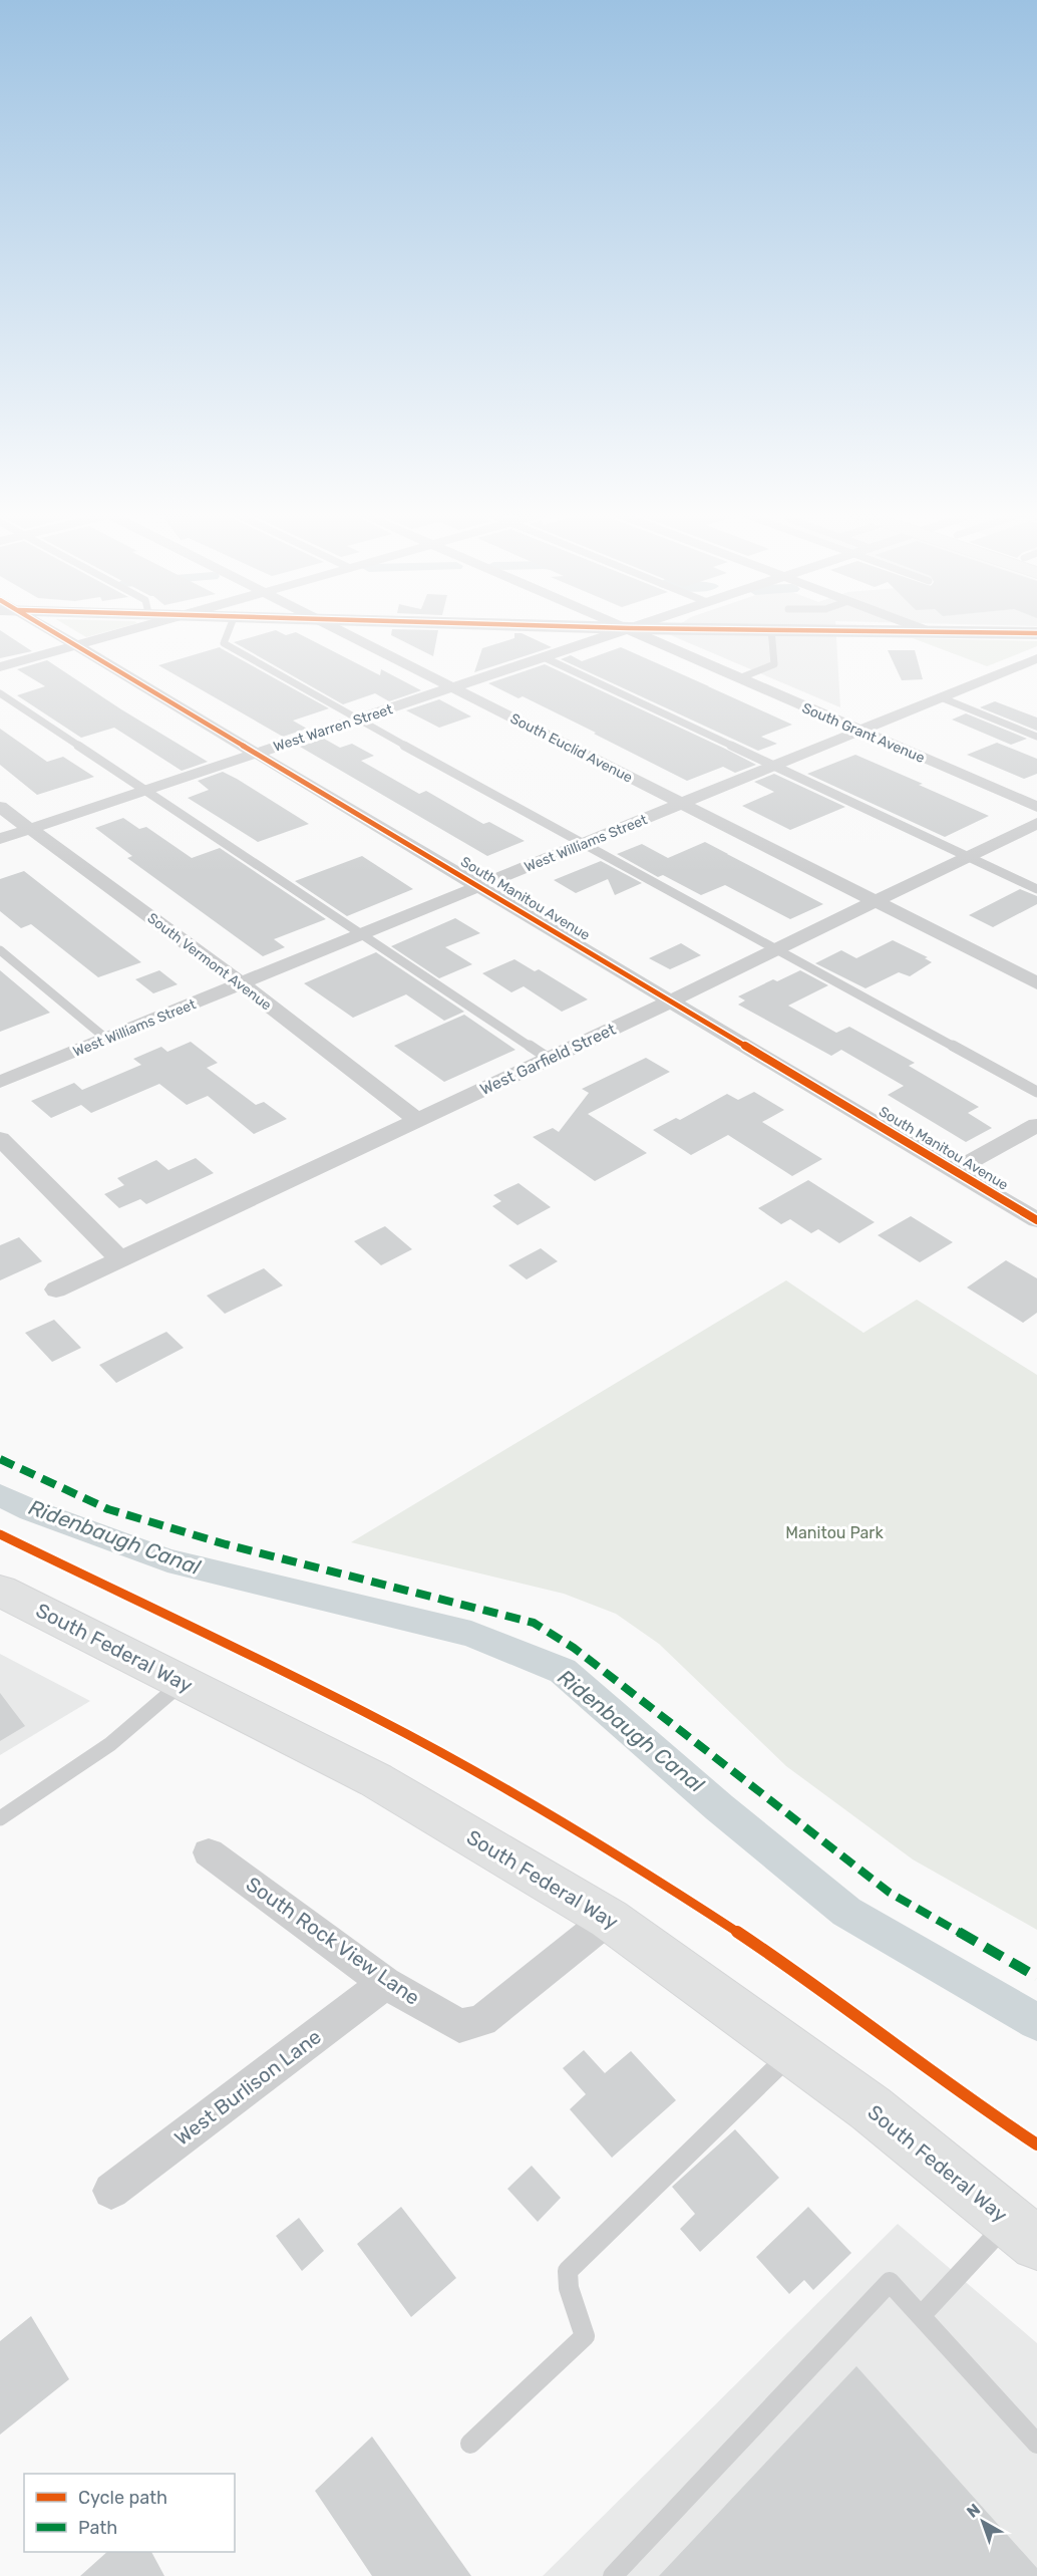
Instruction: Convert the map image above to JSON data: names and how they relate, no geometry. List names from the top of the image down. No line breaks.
{"streets":{"main road":["South Federal Way"],"street":["West Warren Street","South Grant Avenue","South Euclid Avenue","West Williams Street","South Manitou Avenue","South Vermont Avenue","West Garfield Street","South Rock View Lane","West Burlison Lane"]},"crossings":[["West Warren Street","South Euclid Avenue"],["West Warren Street","South Manitou Avenue"],["West Warren Street","South Vermont Avenue"],["South Grant Avenue","West Williams Street"],["South Euclid Avenue","West Williams Street"],["South Euclid Avenue","West Garfield Street"],["West Williams Street","South Manitou Avenue"],["West Williams Street","South Vermont Avenue"],["South Manitou Avenue","West Garfield Street"],["South Vermont Avenue","West Garfield Street"],["South Federal Way","South Rock View Lane"],["South Rock View Lane","West Burlison Lane"]],"water":["Ridenbaugh Canal"],"parks":["Manitou Park"],"legend":["Cycle path","Path"],"north":"top left"}
